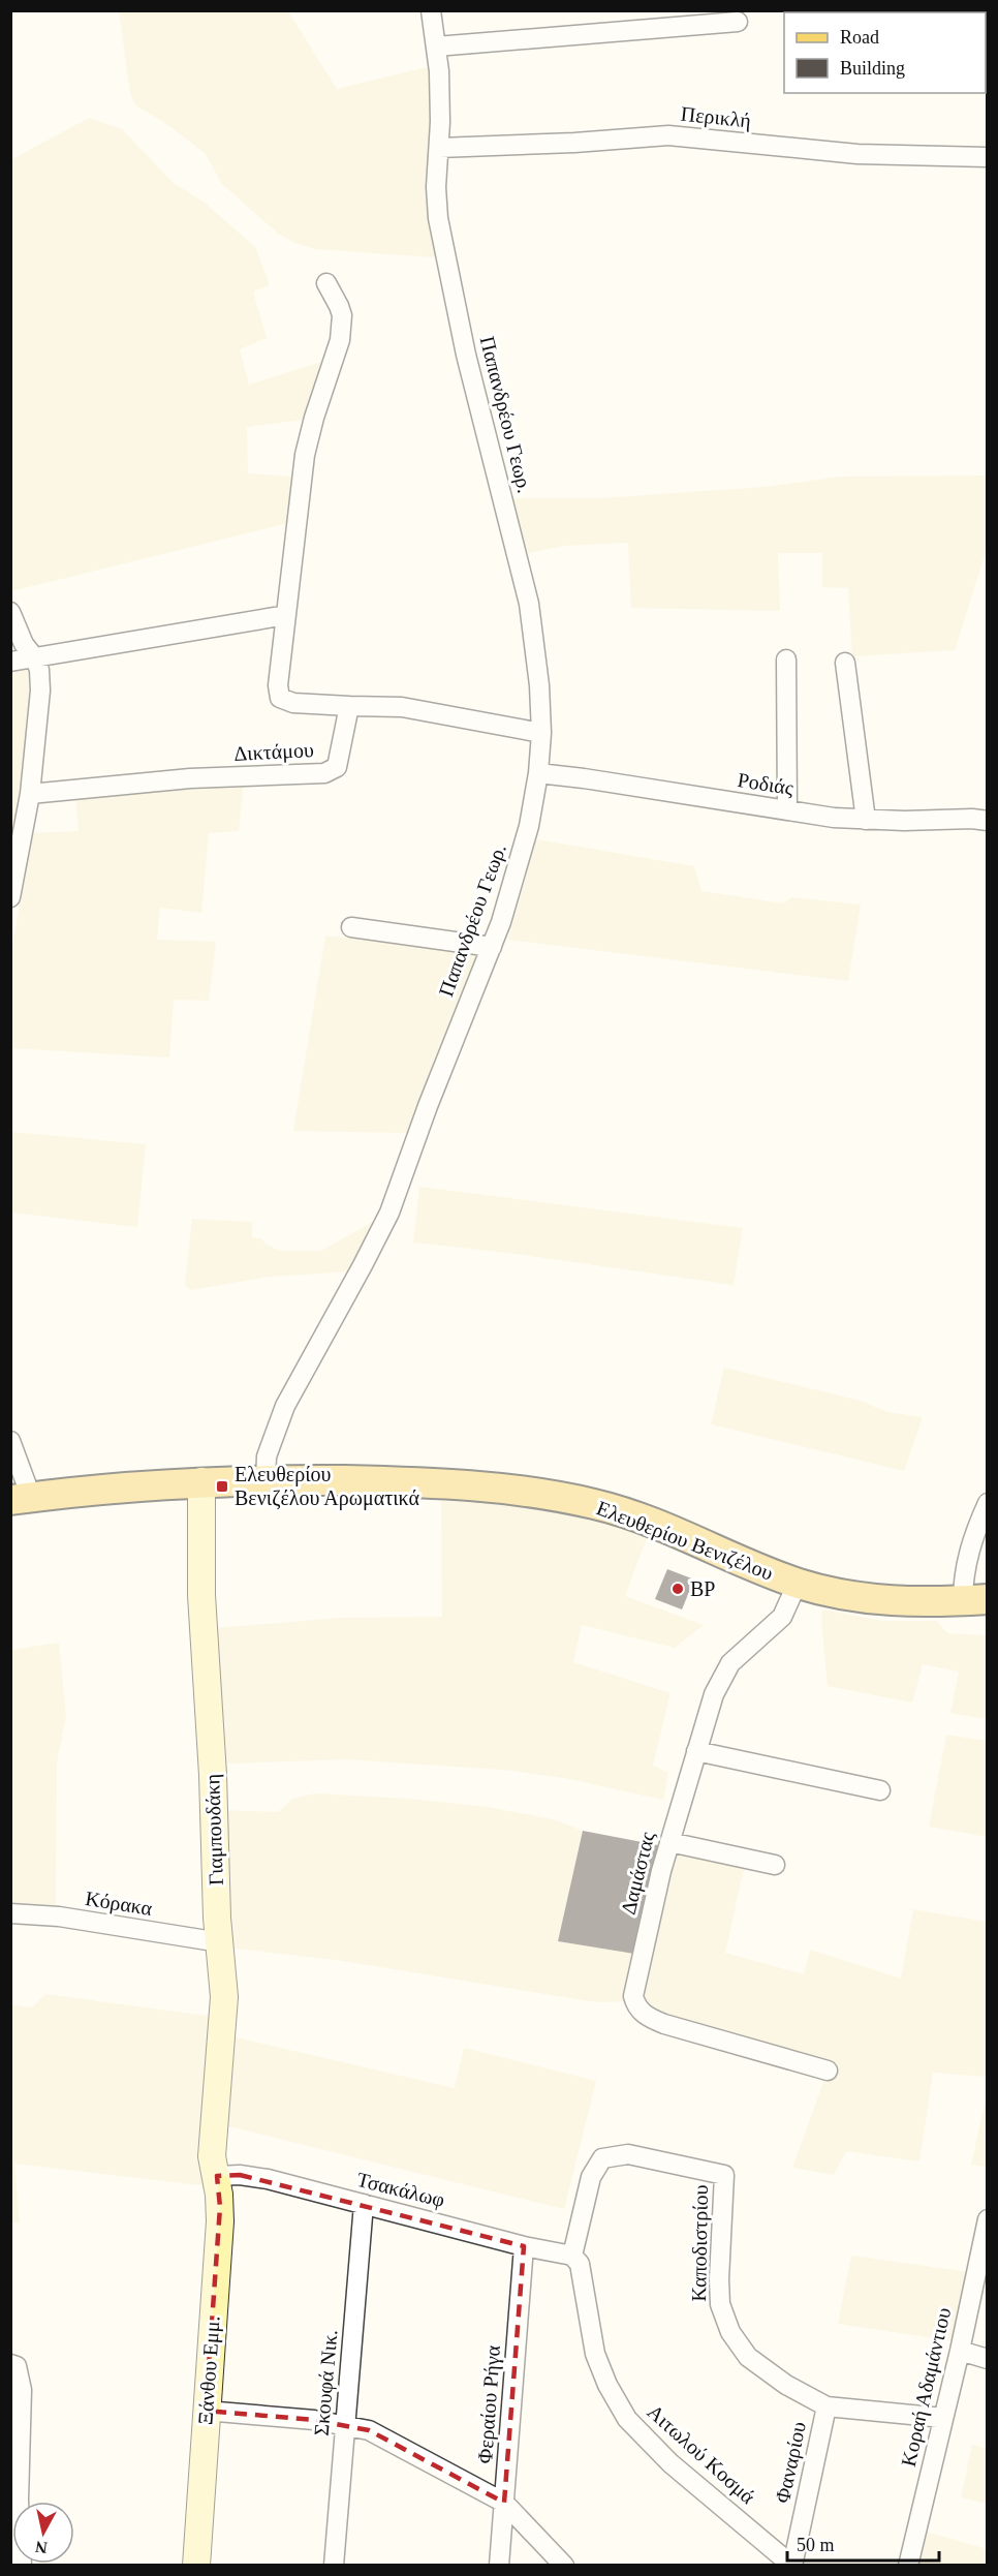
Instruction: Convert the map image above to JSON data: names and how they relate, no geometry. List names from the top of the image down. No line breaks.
{"streets":{"main road":["Ελευθερίου Βενιζέλου"],"street":["Περικλή","Παπανδρέου Γεωρ.","Δικτάμου","Ροδιάς","Γιαμπουδάκη","Δαμάστας","Κόρακα","Τσακάλωφ","Καποδιστρίου","Ξάνθου Εμμ.","Σκουφά Νικ.","Κοραή Αδαμάντιου","Φεραίου Ρήγα","Αιτωλού Κοσμά","Φαναρίου"]},"crossings":[["Περικλή","Παπανδρέου Γεωρ."],["Παπανδρέου Γεωρ.","Ροδιάς"],["Παπανδρέου Γεωρ.","Ελευθερίου Βενιζέλου"],["Ελευθερίου Βενιζέλου","Γιαμπουδάκη"],["Ελευθερίου Βενιζέλου","Δαμάστας"],["Γιαμπουδάκη","Κόρακα"],["Γιαμπουδάκη","Τσακάλωφ"],["Γιαμπουδάκη","Ξάνθου Εμμ."],["Τσακάλωφ","Καποδιστρίου"],["Τσακάλωφ","Ξάνθου Εμμ."],["Τσακάλωφ","Σκουφά Νικ."],["Τσακάλωφ","Φεραίου Ρήγα"],["Τσακάλωφ","Αιτωλού Κοσμά"],["Καποδιστρίου","Κοραή Αδαμάντιου"],["Καποδιστρίου","Αιτωλού Κοσμά"],["Καποδιστρίου","Φαναρίου"],["Αιτωλού Κοσμά","Φαναρίου"]],"places":{"transit":["Ελευθερίου Βενιζέλου Αρωματικά"],"other":["BP"]},"legend":["Road","Building"],"scale_bar":"50 m","north":"bottom"}
